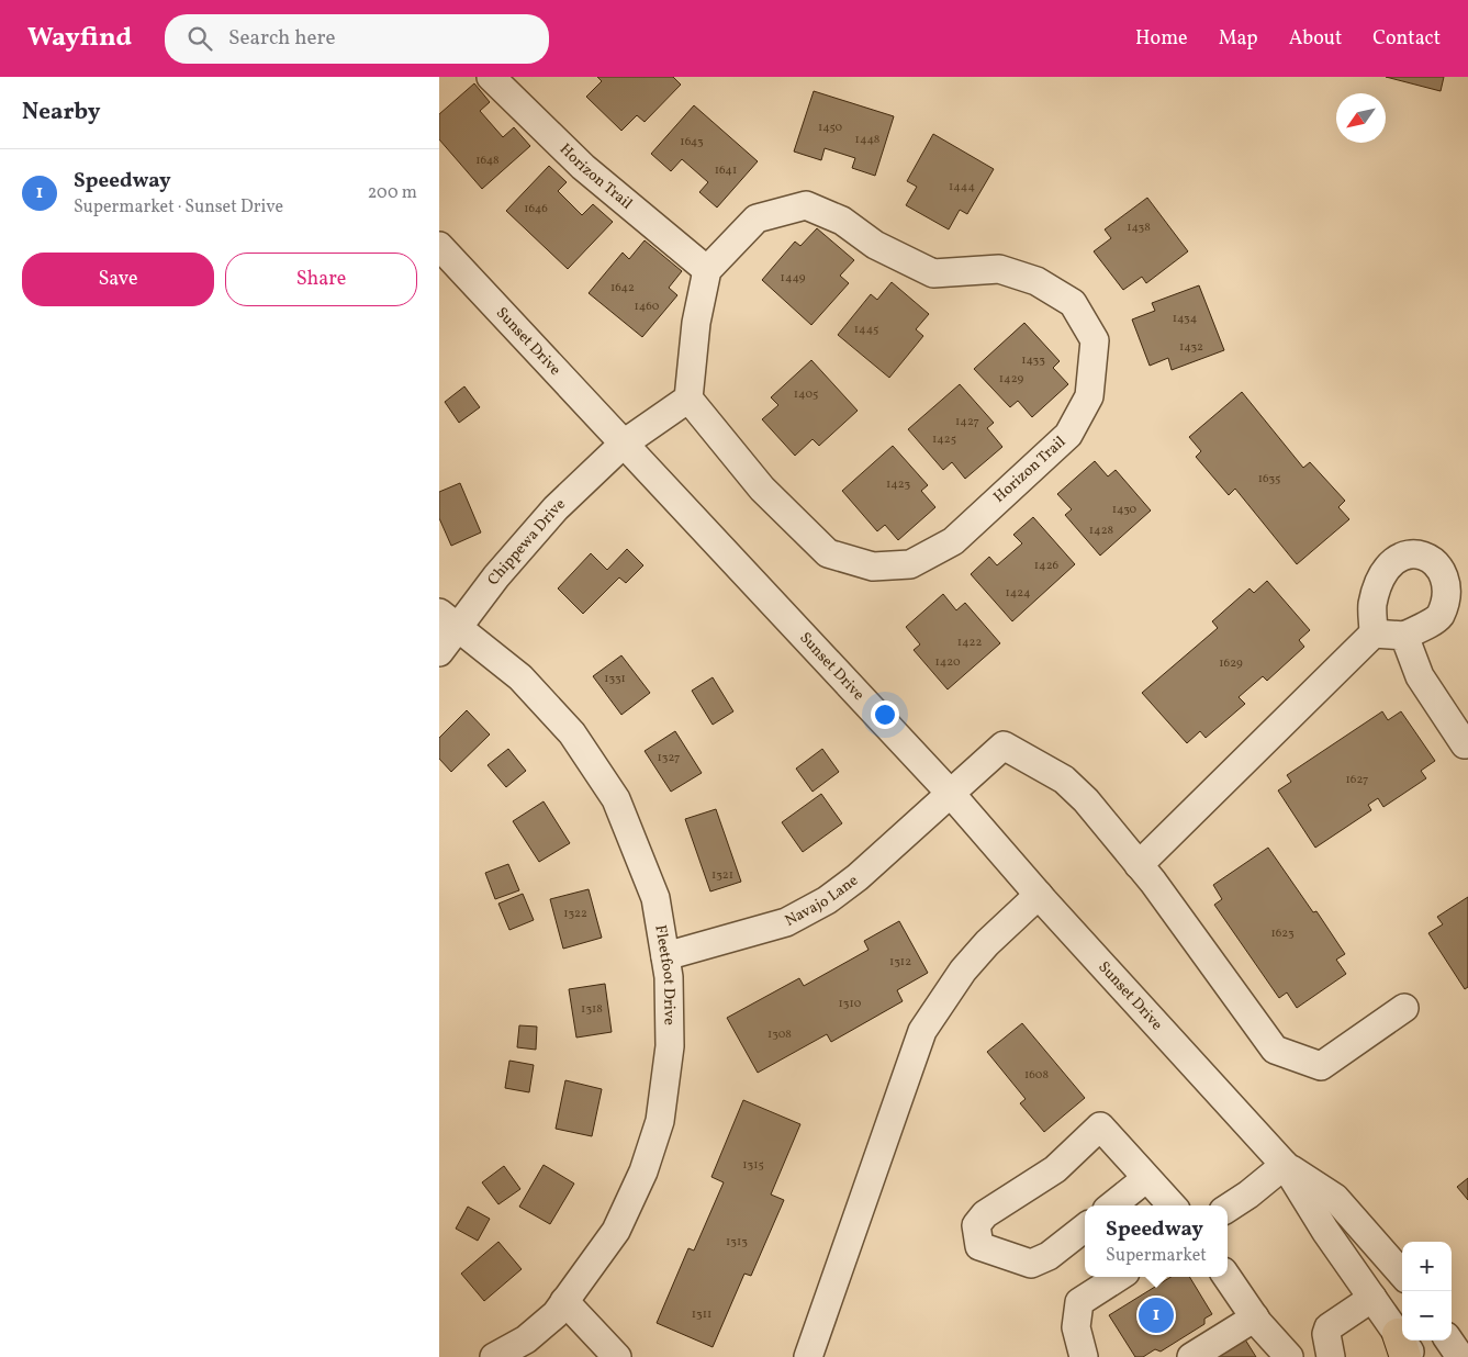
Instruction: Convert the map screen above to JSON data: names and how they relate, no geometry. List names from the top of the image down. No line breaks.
{"streets":{"street":["Horizon Trail","Sunset Drive","Chippewa Drive","Navajo Lane","Fleetfoot Drive"]},"crossings":[["Sunset Drive","Chippewa Drive"],["Sunset Drive","Navajo Lane"],["Chippewa Drive","Fleetfoot Drive"],["Navajo Lane","Fleetfoot Drive"]],"house_numbers":["1450","1448","1643","1648","1641","1444","1646","1438","1449","1642","1460","1434","1445","1432","1433","1429","1405","1427","1425","1635","1423","1430","1428","1426","1424","1422","1420","1629","1331","1327","1627","1321","1322","1623","1312","1310","1318","1308","1608","1315","1313","1311"],"north":"bottom left","page":{"header":"Wayfind","search":"Search here","nav":["Home","Map","About","Contact"],"heading":"Nearby","list":[{"mark":"1","name":"Speedway","note":"Supermarket · Sunset Drive","value":"200 m"}],"buttons":["Save","Share"],"popup":["Speedway","Supermarket"],"map_buttons":["+","−"],"pins":"1"}}
